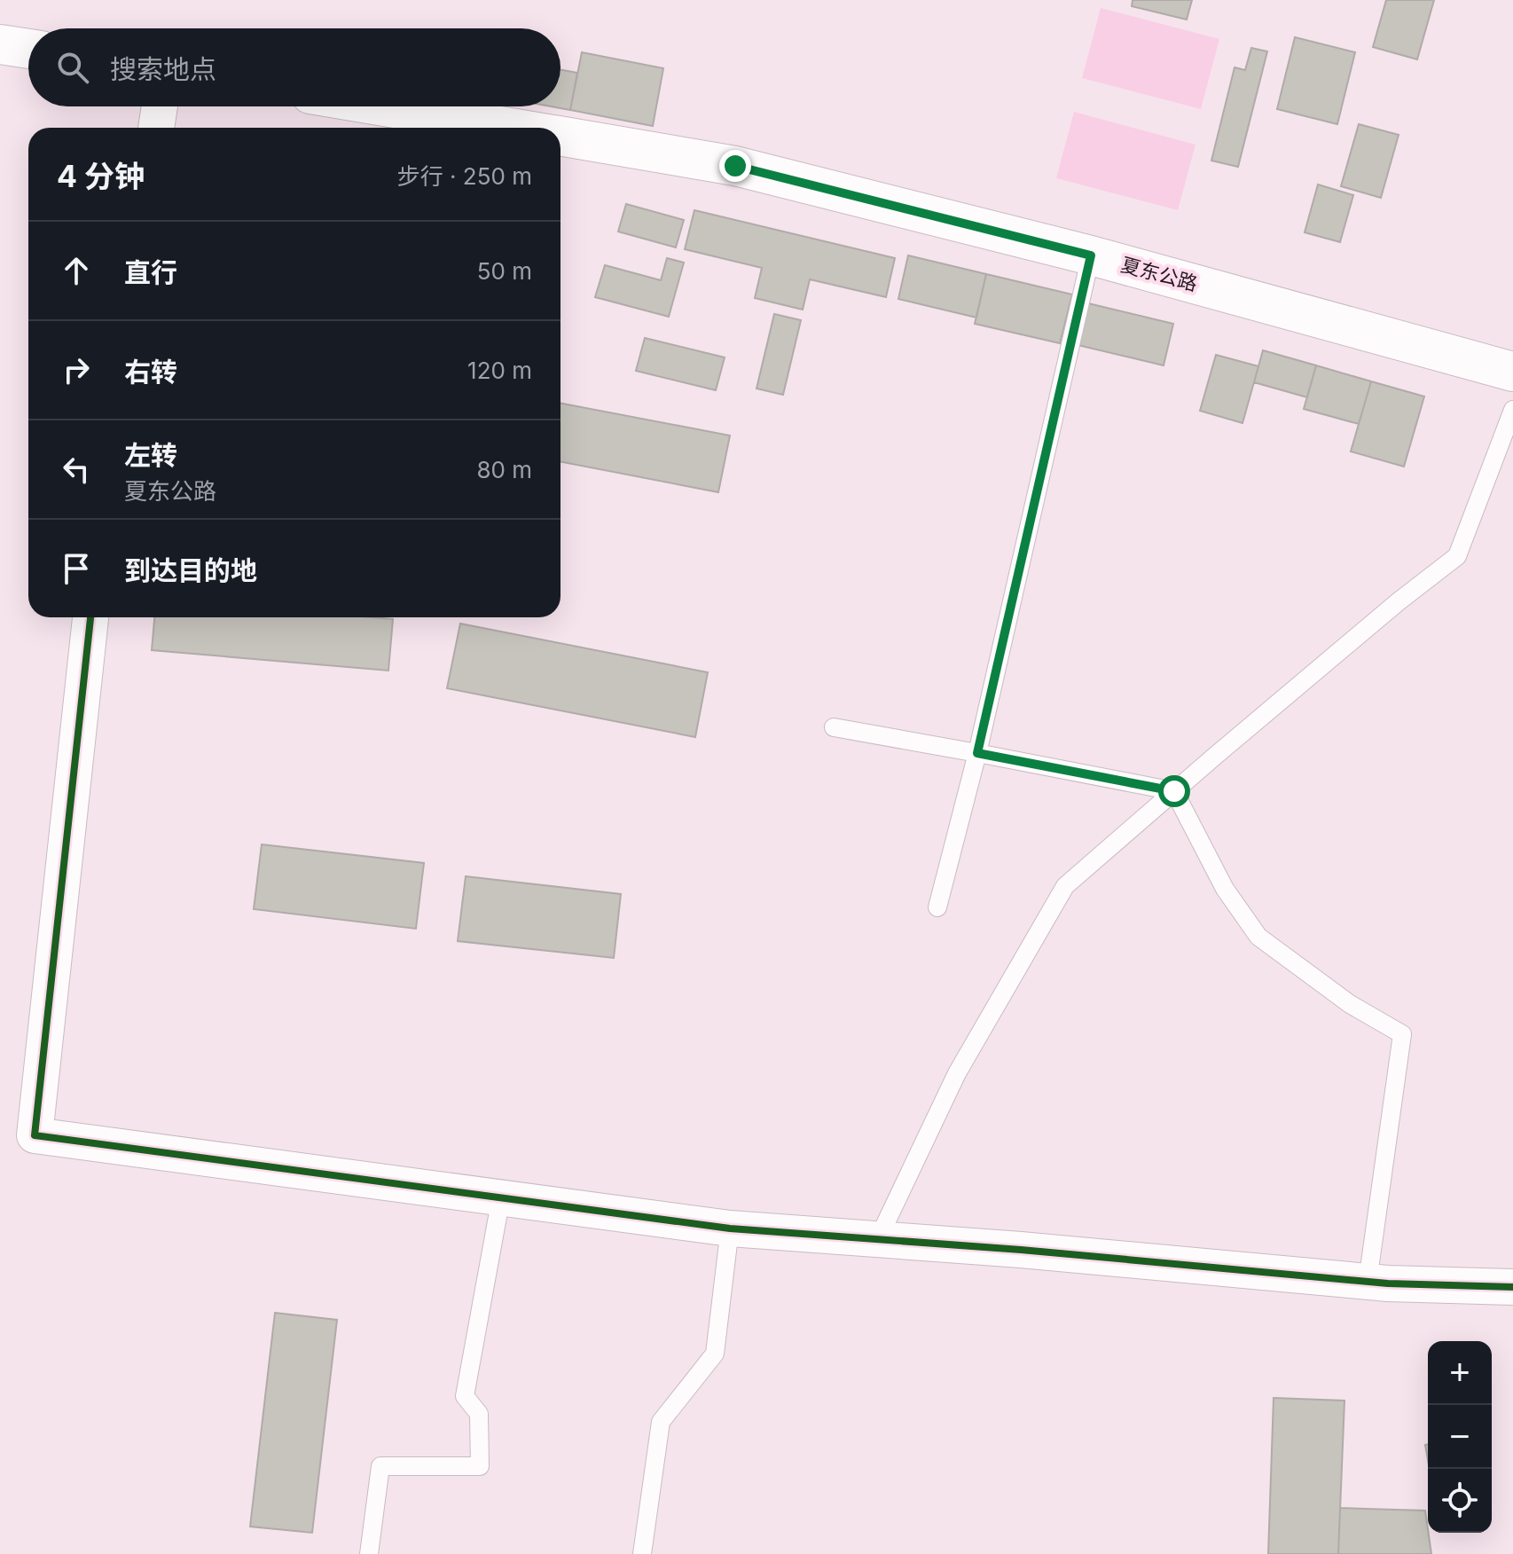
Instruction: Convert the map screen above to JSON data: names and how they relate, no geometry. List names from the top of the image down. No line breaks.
{"streets":{"main road":["夏东公路"]},"page":{"search":"搜索地点","heading":["4 分钟","步行 · 250 m"],"list":[["直行","50 m"],["右转","120 m"],["左转","夏东公路","80 m"],"到达目的地"],"map_buttons":["+","−"]}}
